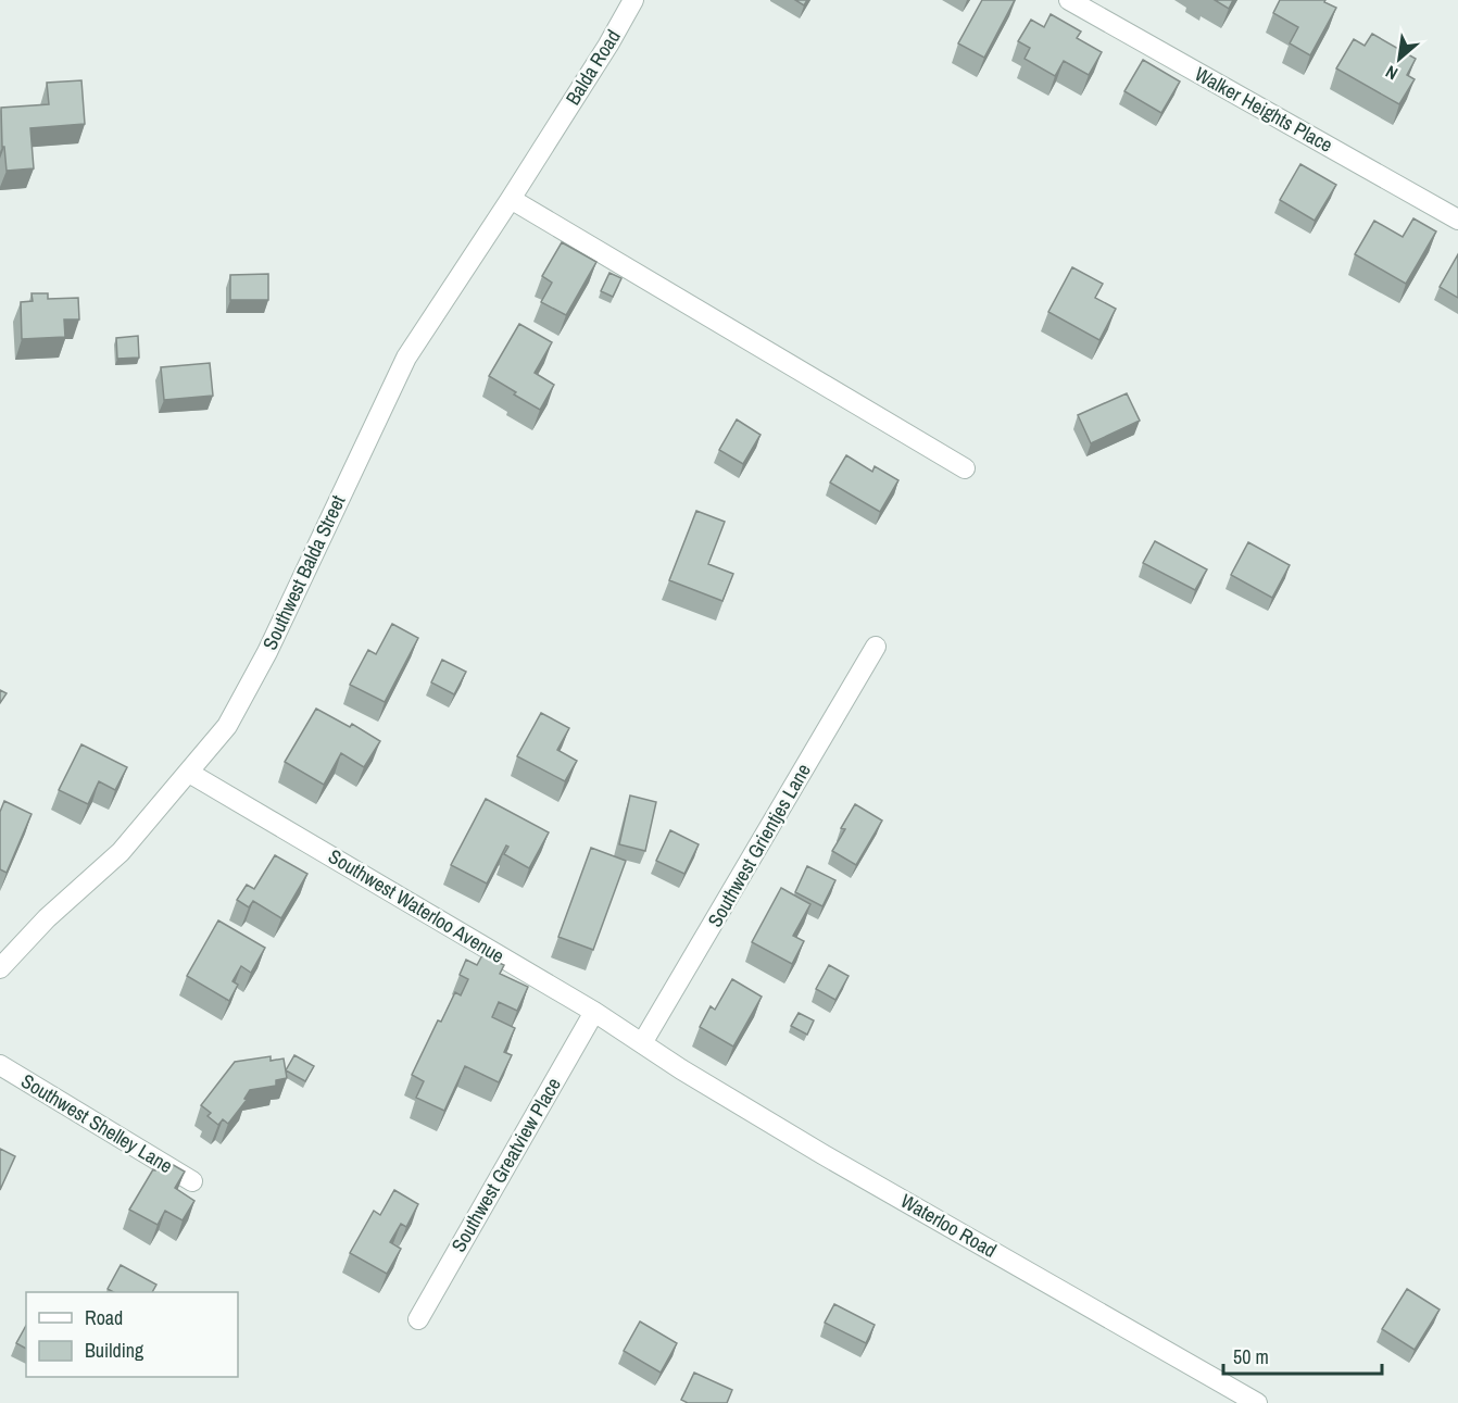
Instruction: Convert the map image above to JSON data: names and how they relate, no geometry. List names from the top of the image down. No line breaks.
{"streets":{"street":["Balda Road","Walker Heights Place","Southwest Balda Street","Southwest Grientjes Lane","Southwest Waterloo Avenue","Southwest Shelley Lane","Southwest Greatview Place","Waterloo Road"]},"crossings":[["Balda Road","Southwest Balda Street"],["Southwest Balda Street","Southwest Waterloo Avenue"],["Southwest Grientjes Lane","Southwest Waterloo Avenue"],["Southwest Grientjes Lane","Waterloo Road"],["Southwest Waterloo Avenue","Southwest Greatview Place"],["Southwest Waterloo Avenue","Waterloo Road"]],"legend":["Road","Building"],"scale_bar":"50 m","north":"bottom left"}
